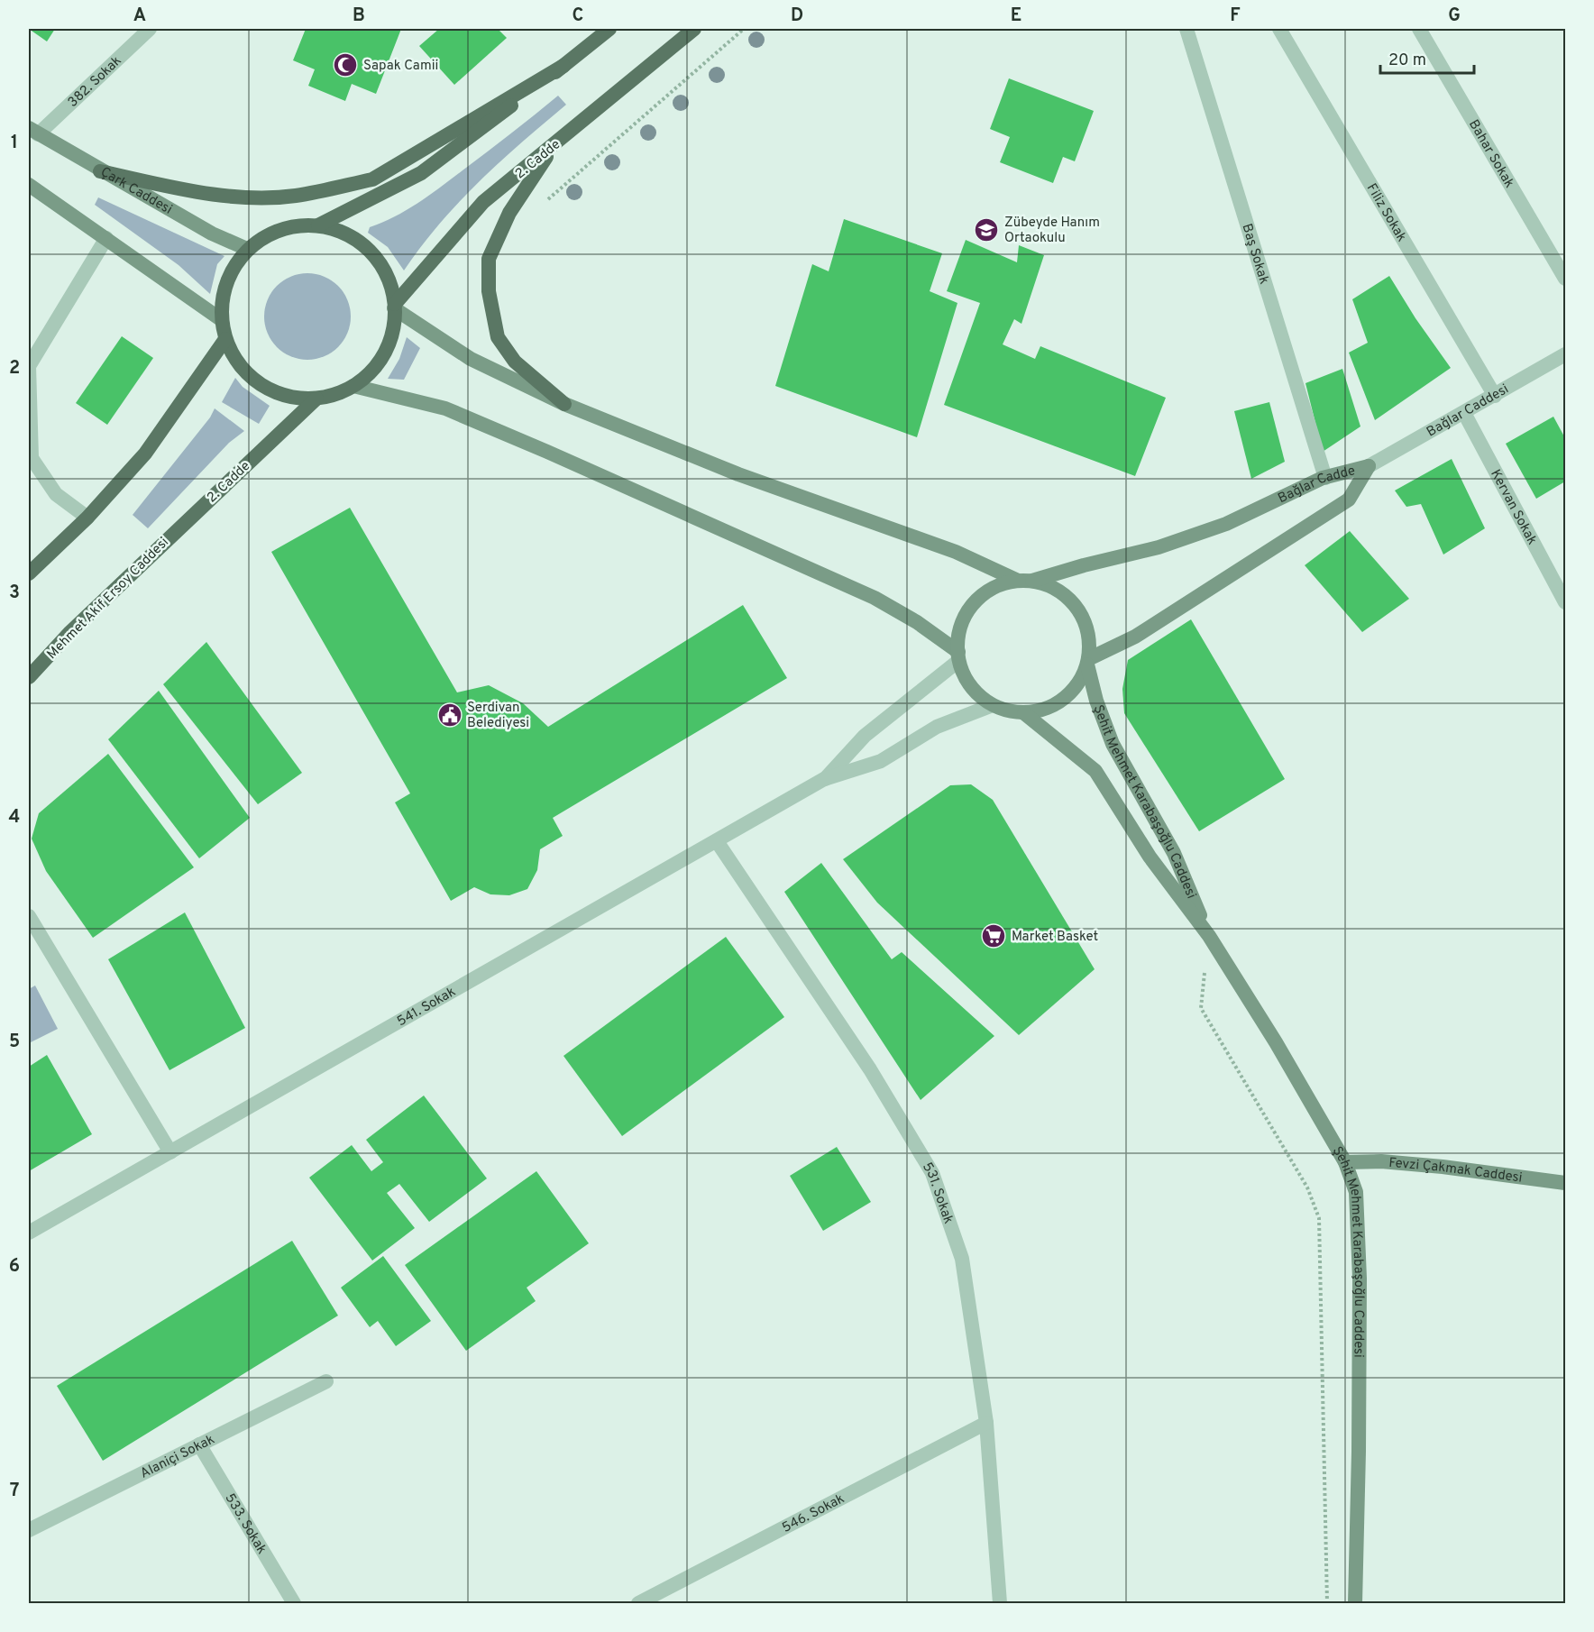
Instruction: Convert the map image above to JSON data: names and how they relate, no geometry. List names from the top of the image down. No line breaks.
{"streets":{"main road":["2. Cadde","Çark Caddesi","Bağlar Cadde","Mehmet Akif Ersoy Caddesi","Şehit Mehmet Karabaşoğlu Caddesi","Fevzi Çakmak Caddesi"],"street":["382. Sokak","Bahar Sokak","Filiz Sokak","Baş Sokak","Bağlar Caddesi","Kervan Sokak","541. Sokak","531. Sokak","Alaniçi Sokak","546. Sokak","533. Sokak"]},"crossings":[["382. Sokak","Çark Caddesi"],["2. Cadde","Çark Caddesi"],["2. Cadde","Mehmet Akif Ersoy Caddesi"],["Filiz Sokak","Bağlar Caddesi"],["Baş Sokak","Bağlar Cadde"],["Bağlar Caddesi","Bağlar Cadde"],["Bağlar Caddesi","Kervan Sokak"],["Bağlar Cadde","Şehit Mehmet Karabaşoğlu Caddesi"],["Şehit Mehmet Karabaşoğlu Caddesi","Fevzi Çakmak Caddesi"],["541. Sokak","531. Sokak"],["531. Sokak","546. Sokak"],["Alaniçi Sokak","533. Sokak"]],"places":{"mosque":["Sapak Camii"],"school or university":["Zübeyde Hanım Ortaokulu"],"public building":["Serdivan Belediyesi"],"supermarket":["Market Basket"]},"scale_bar":"20 m","grid":{"columns":["A","B","C","D","E","F","G"],"rows":["1","2","3","4","5","6","7"]}}
